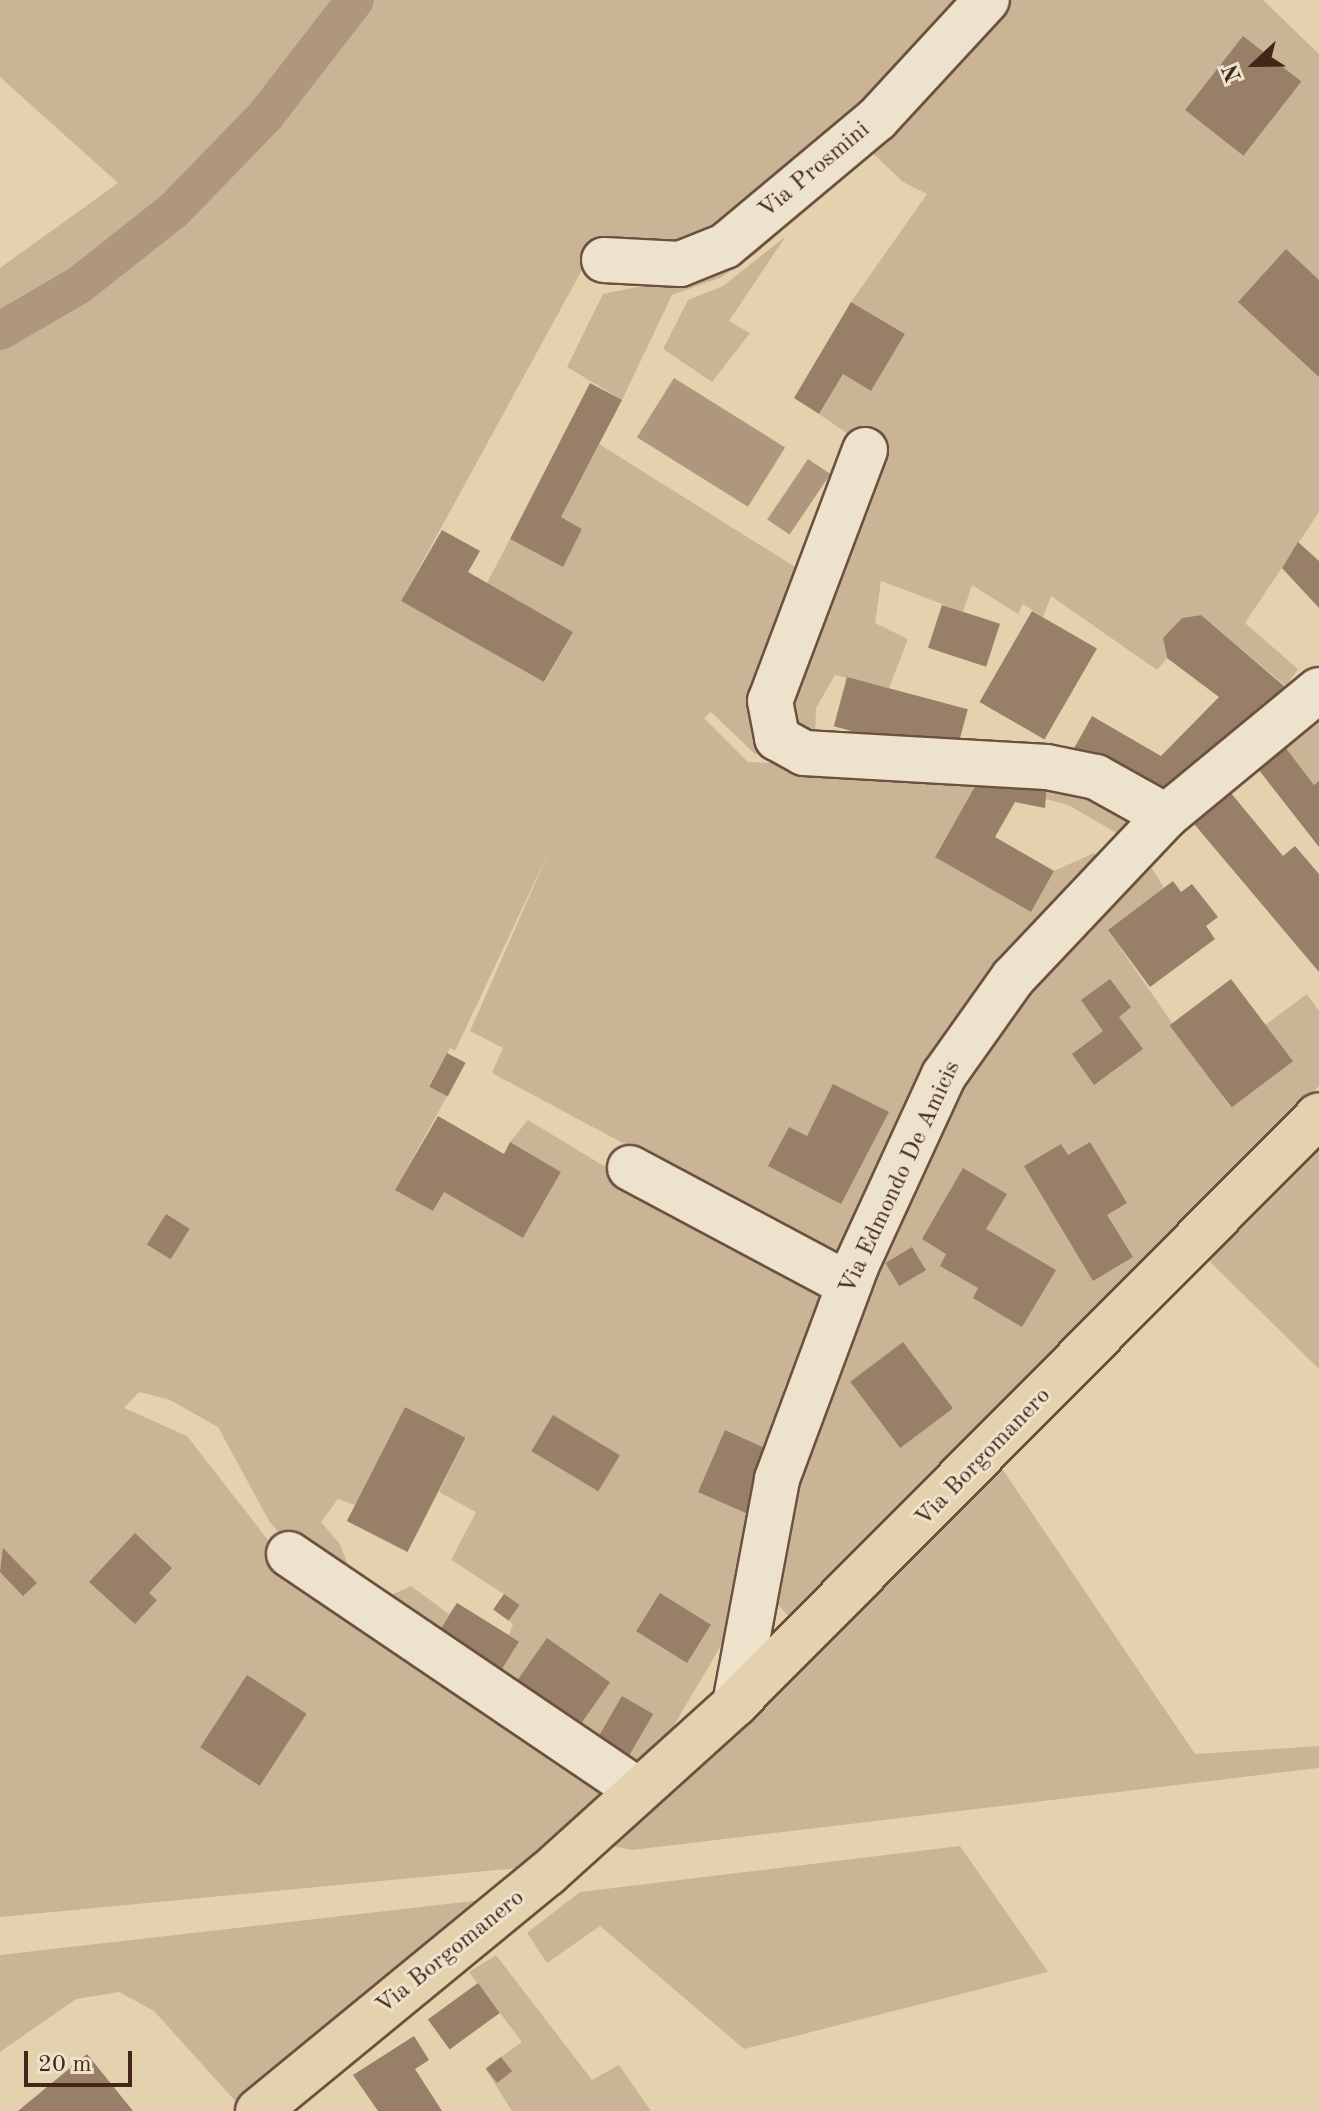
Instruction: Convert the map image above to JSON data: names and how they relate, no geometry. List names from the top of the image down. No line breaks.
{"streets":{"main road":["Via Borgomanero"],"street":["Via Prosmini","Via Edmondo De Amicis"]},"crossings":[["Via Edmondo De Amicis","Via Borgomanero"]],"scale_bar":"20 m","north":"left"}
